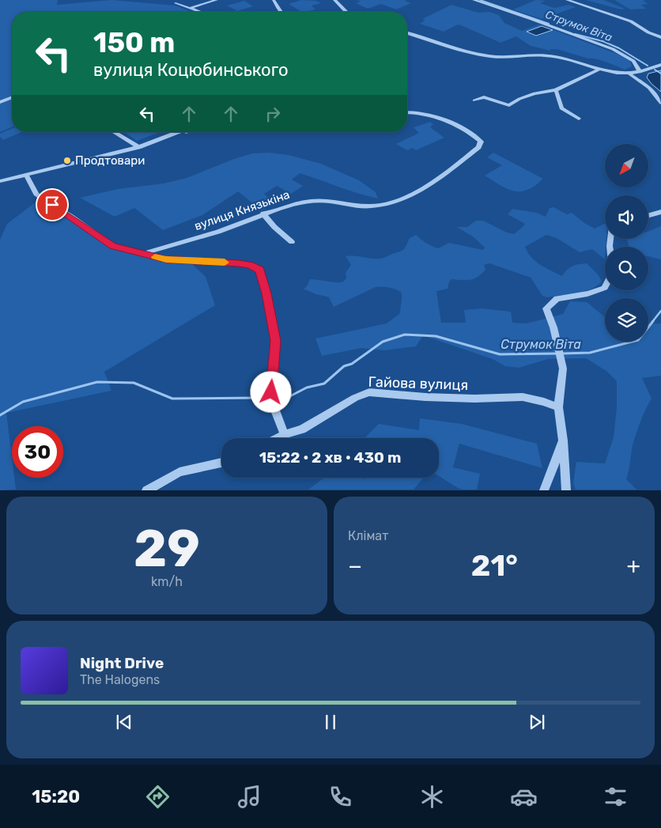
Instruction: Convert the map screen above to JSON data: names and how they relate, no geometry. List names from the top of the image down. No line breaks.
{"streets":{"street":["вулиця Князькіна","Гайова вулиця"]},"water":["Струмок Віта"],"places":["Продтовари"],"north":"bottom left","page":{"turn":["150 m","вулиця Коцюбинського"],"limit":"30","trip":"15:22 · 2 хв · 430 m","tile":[["29","km/h"],"Клімат"],"heat":["−","21°","+"],"song":["Night Drive","The Halogens"],"tabs":"15:20"}}
